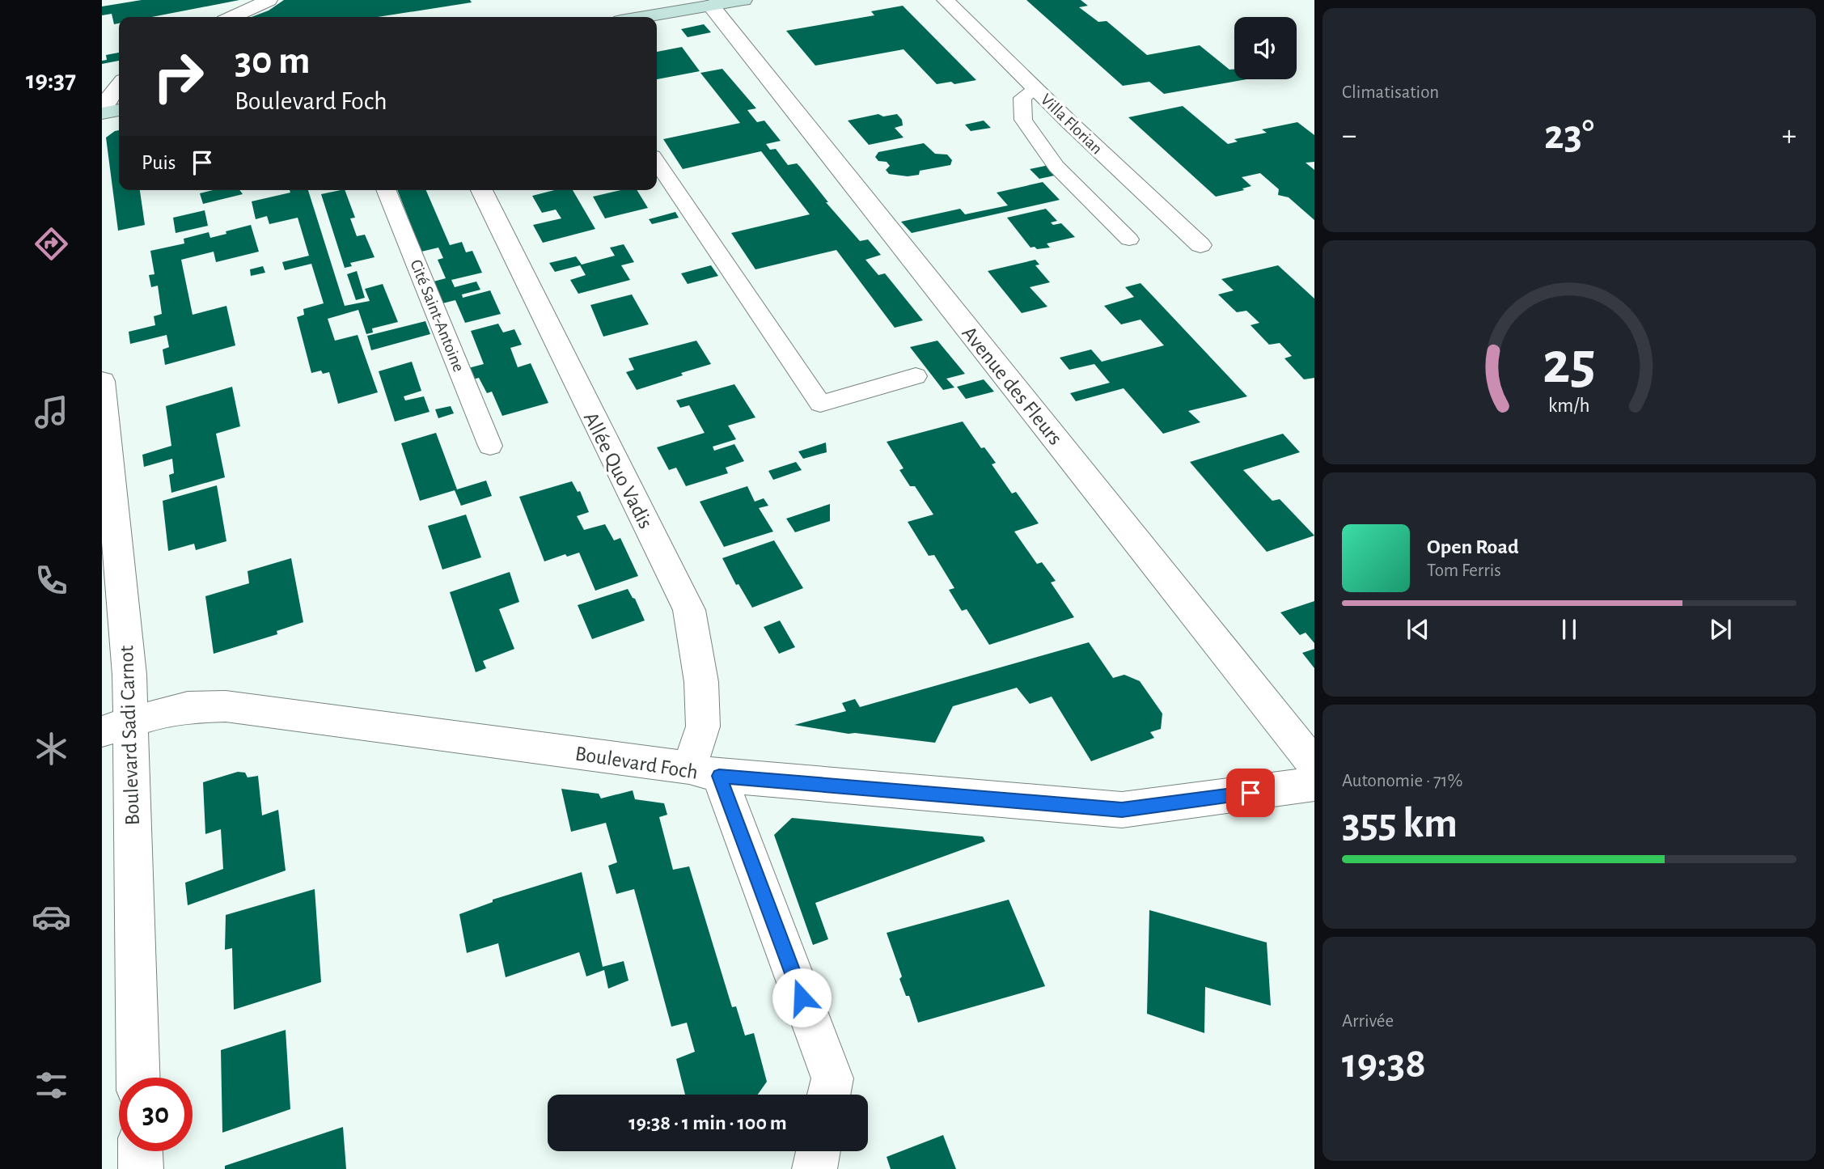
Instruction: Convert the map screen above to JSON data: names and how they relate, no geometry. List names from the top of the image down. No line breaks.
{"streets":{"street":["Villa Florian","Avenue des Fleurs","Allée Quo Vadis","Boulevard Sadi Carnot","Boulevard Foch"],"lane":["Cité Saint-Antoine"]},"crossings":[["Allée Quo Vadis","Boulevard Foch"],["Boulevard Sadi Carnot","Boulevard Foch"]],"page":{"tabs":"19:37","tile":["Climatisation",["Autonomie · 71%","355 km"],["Arrivée","19:38"]],"turn":["30 m","Boulevard Foch"],"heat":["−","23°","+"],"then":"Puis","song":["Open Road","Tom Ferris"],"limit":"30","trip":"19:38 · 1 min · 100 m","gauge":["25","km/h"]}}
